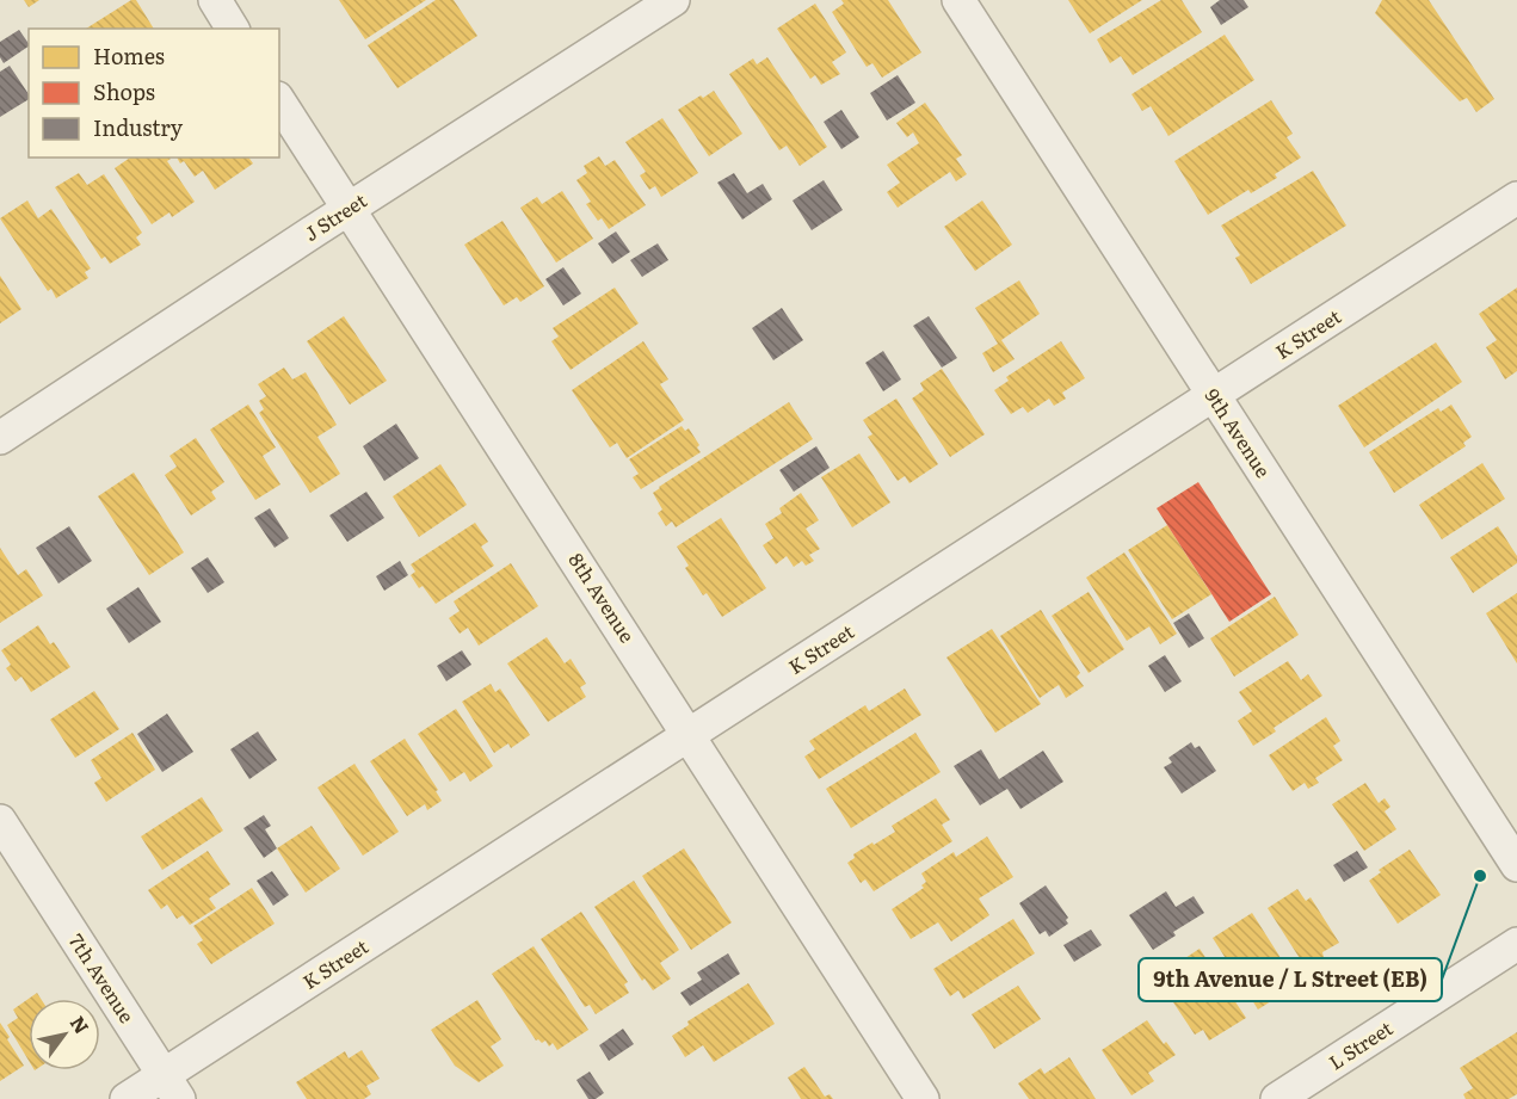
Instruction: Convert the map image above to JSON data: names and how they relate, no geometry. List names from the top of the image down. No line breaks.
{"streets":{"street":["J Street","K Street","9th Avenue","8th Avenue","7th Avenue","L Street"]},"crossings":[["J Street","8th Avenue"],["K Street","9th Avenue"],["K Street","8th Avenue"],["K Street","7th Avenue"]],"places":["9th Avenue / L Street (EB)"],"legend":["Homes","Shops","Industry"],"north":"top right"}
